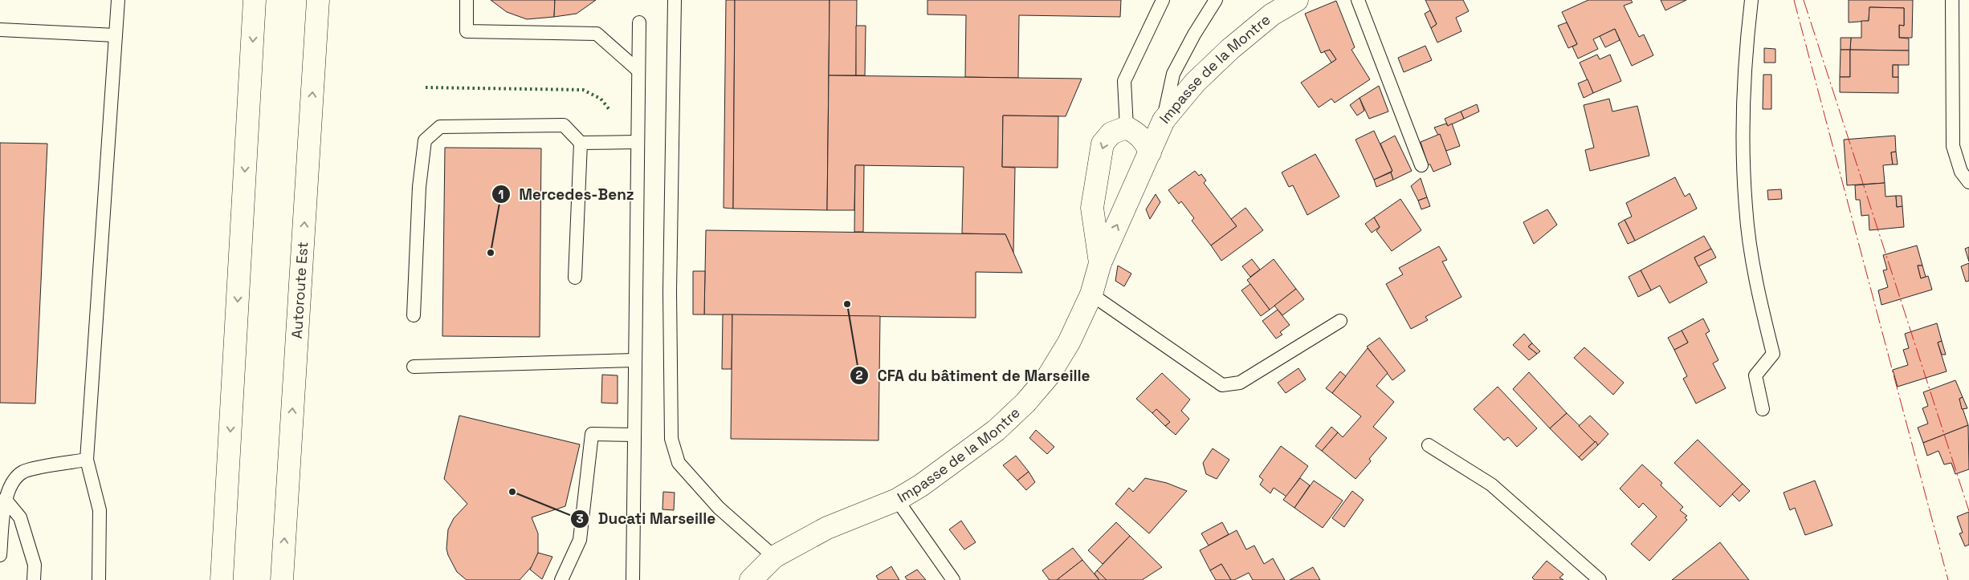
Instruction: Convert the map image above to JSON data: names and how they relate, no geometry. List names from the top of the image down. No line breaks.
{"streets":{"main road":["Impasse de la Montre","Autoroute Est"]},"places":["Mercedes-Benz","CFA du bâtiment de Marseille","Ducati Marseille"]}
